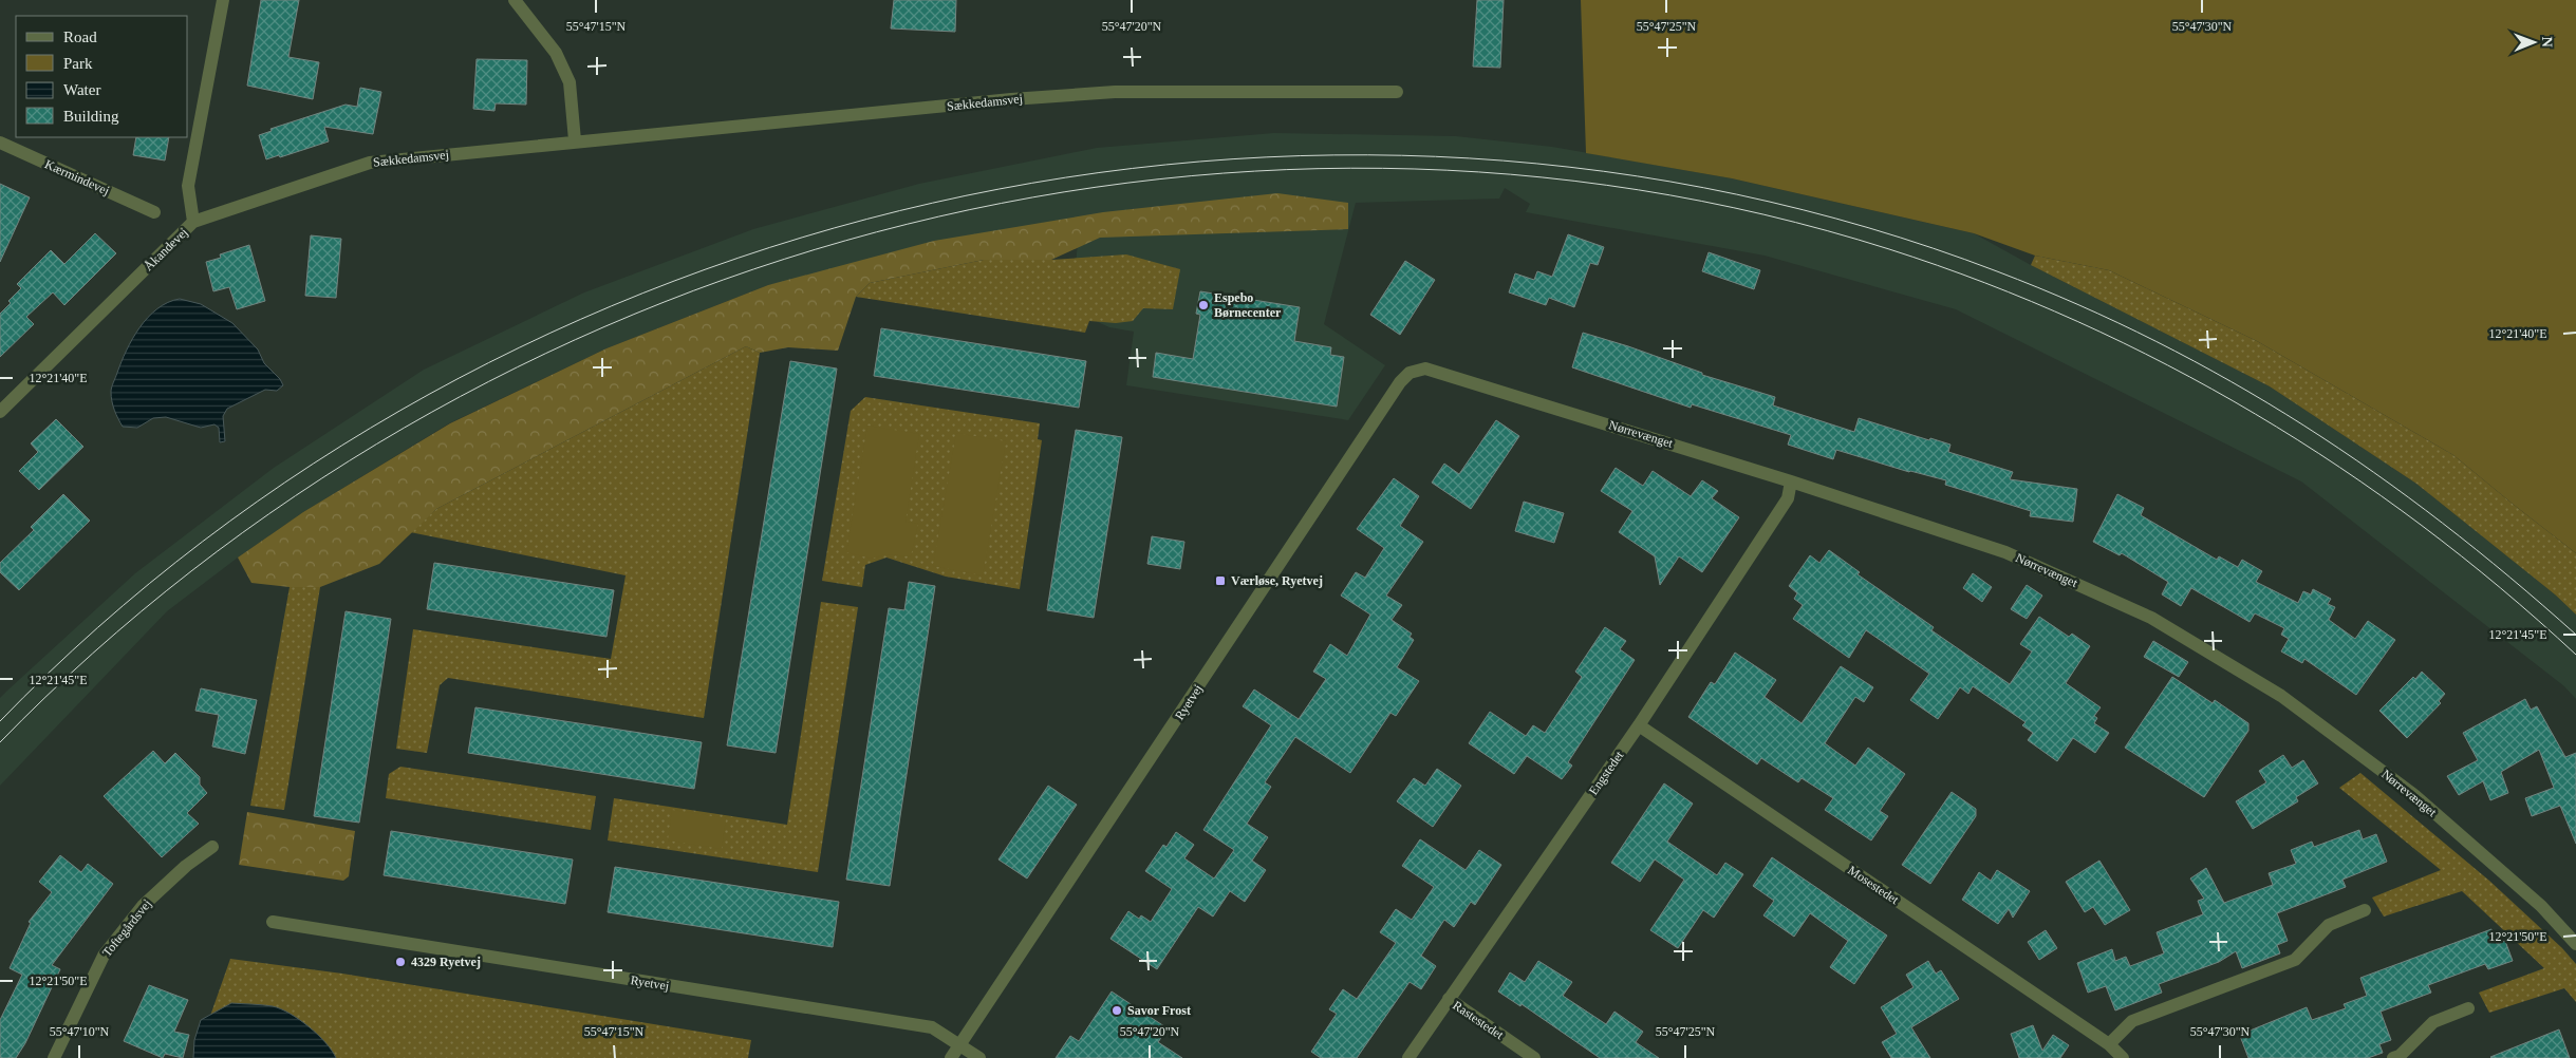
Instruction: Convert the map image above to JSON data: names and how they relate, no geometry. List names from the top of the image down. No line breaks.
{"streets":{"street":["Sækkedamsvej","Kærmindevej","Åkandevej","Nørrevænget","Ryetvej","Engstedet","Mosestedet","Toftegårdsvej","Rastestedet"]},"crossings":[["Sækkedamsvej","Åkandevej"],["Nørrevænget","Ryetvej"],["Nørrevænget","Engstedet"],["Engstedet","Mosestedet"],["Engstedet","Rastestedet"]],"places":{"other":["Espebo Børnecenter","4329 Ryetvej","Savor Frost"],"transit":["Værløse, Ryetvej"]},"legend":["Road","Park","Water","Building"],"north":"right","coordinates":["55°47'15\"N","55°47'20\"N","55°47'25\"N","55°47'30\"N","12°21'40\"E","12°21'45\"E","12°21'50\"E","55°47'10\"N"]}
